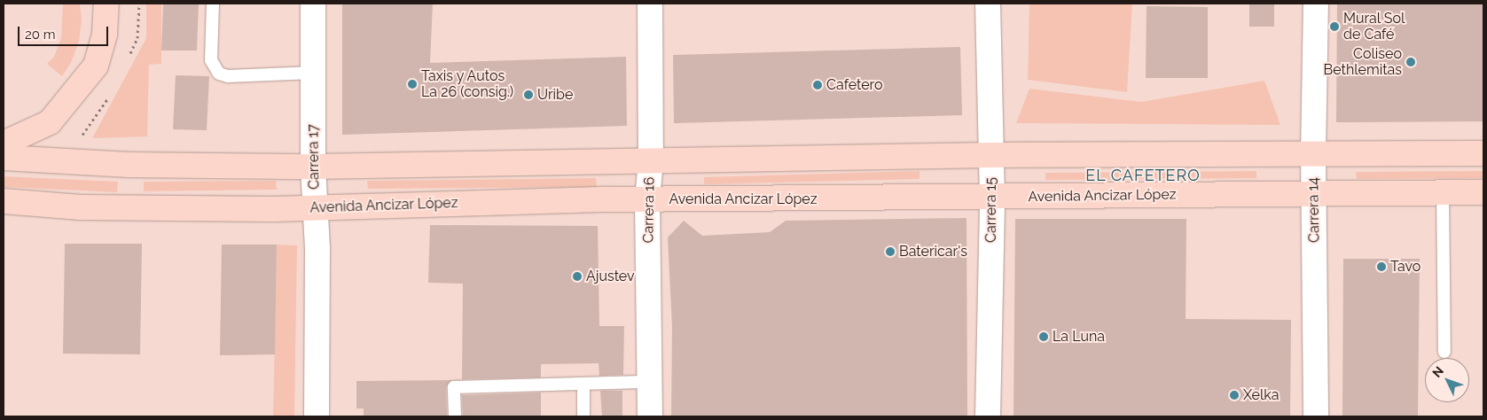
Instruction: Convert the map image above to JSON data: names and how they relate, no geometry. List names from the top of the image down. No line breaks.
{"streets":{"main road":["Avenida Ancizar López"],"street":["Carrera 17","Carrera 16","Carrera 15","Carrera 14"]},"crossings":[["Carrera 17","Avenida Ancizar López"],["Avenida Ancizar López","Carrera 16"],["Avenida Ancizar López","Carrera 15"],["Avenida Ancizar López","Carrera 14"]],"districts":["EL CAFETERO"],"places":["Mural Sol de Café","Coliseo Bethlemitas","Taxis y Autos La 26 (consig.)","Cafetero","Uribe","Batericar's","Tavo","Ajustev","La Luna","Xelka"],"scale_bar":"20 m","north":"top left"}
